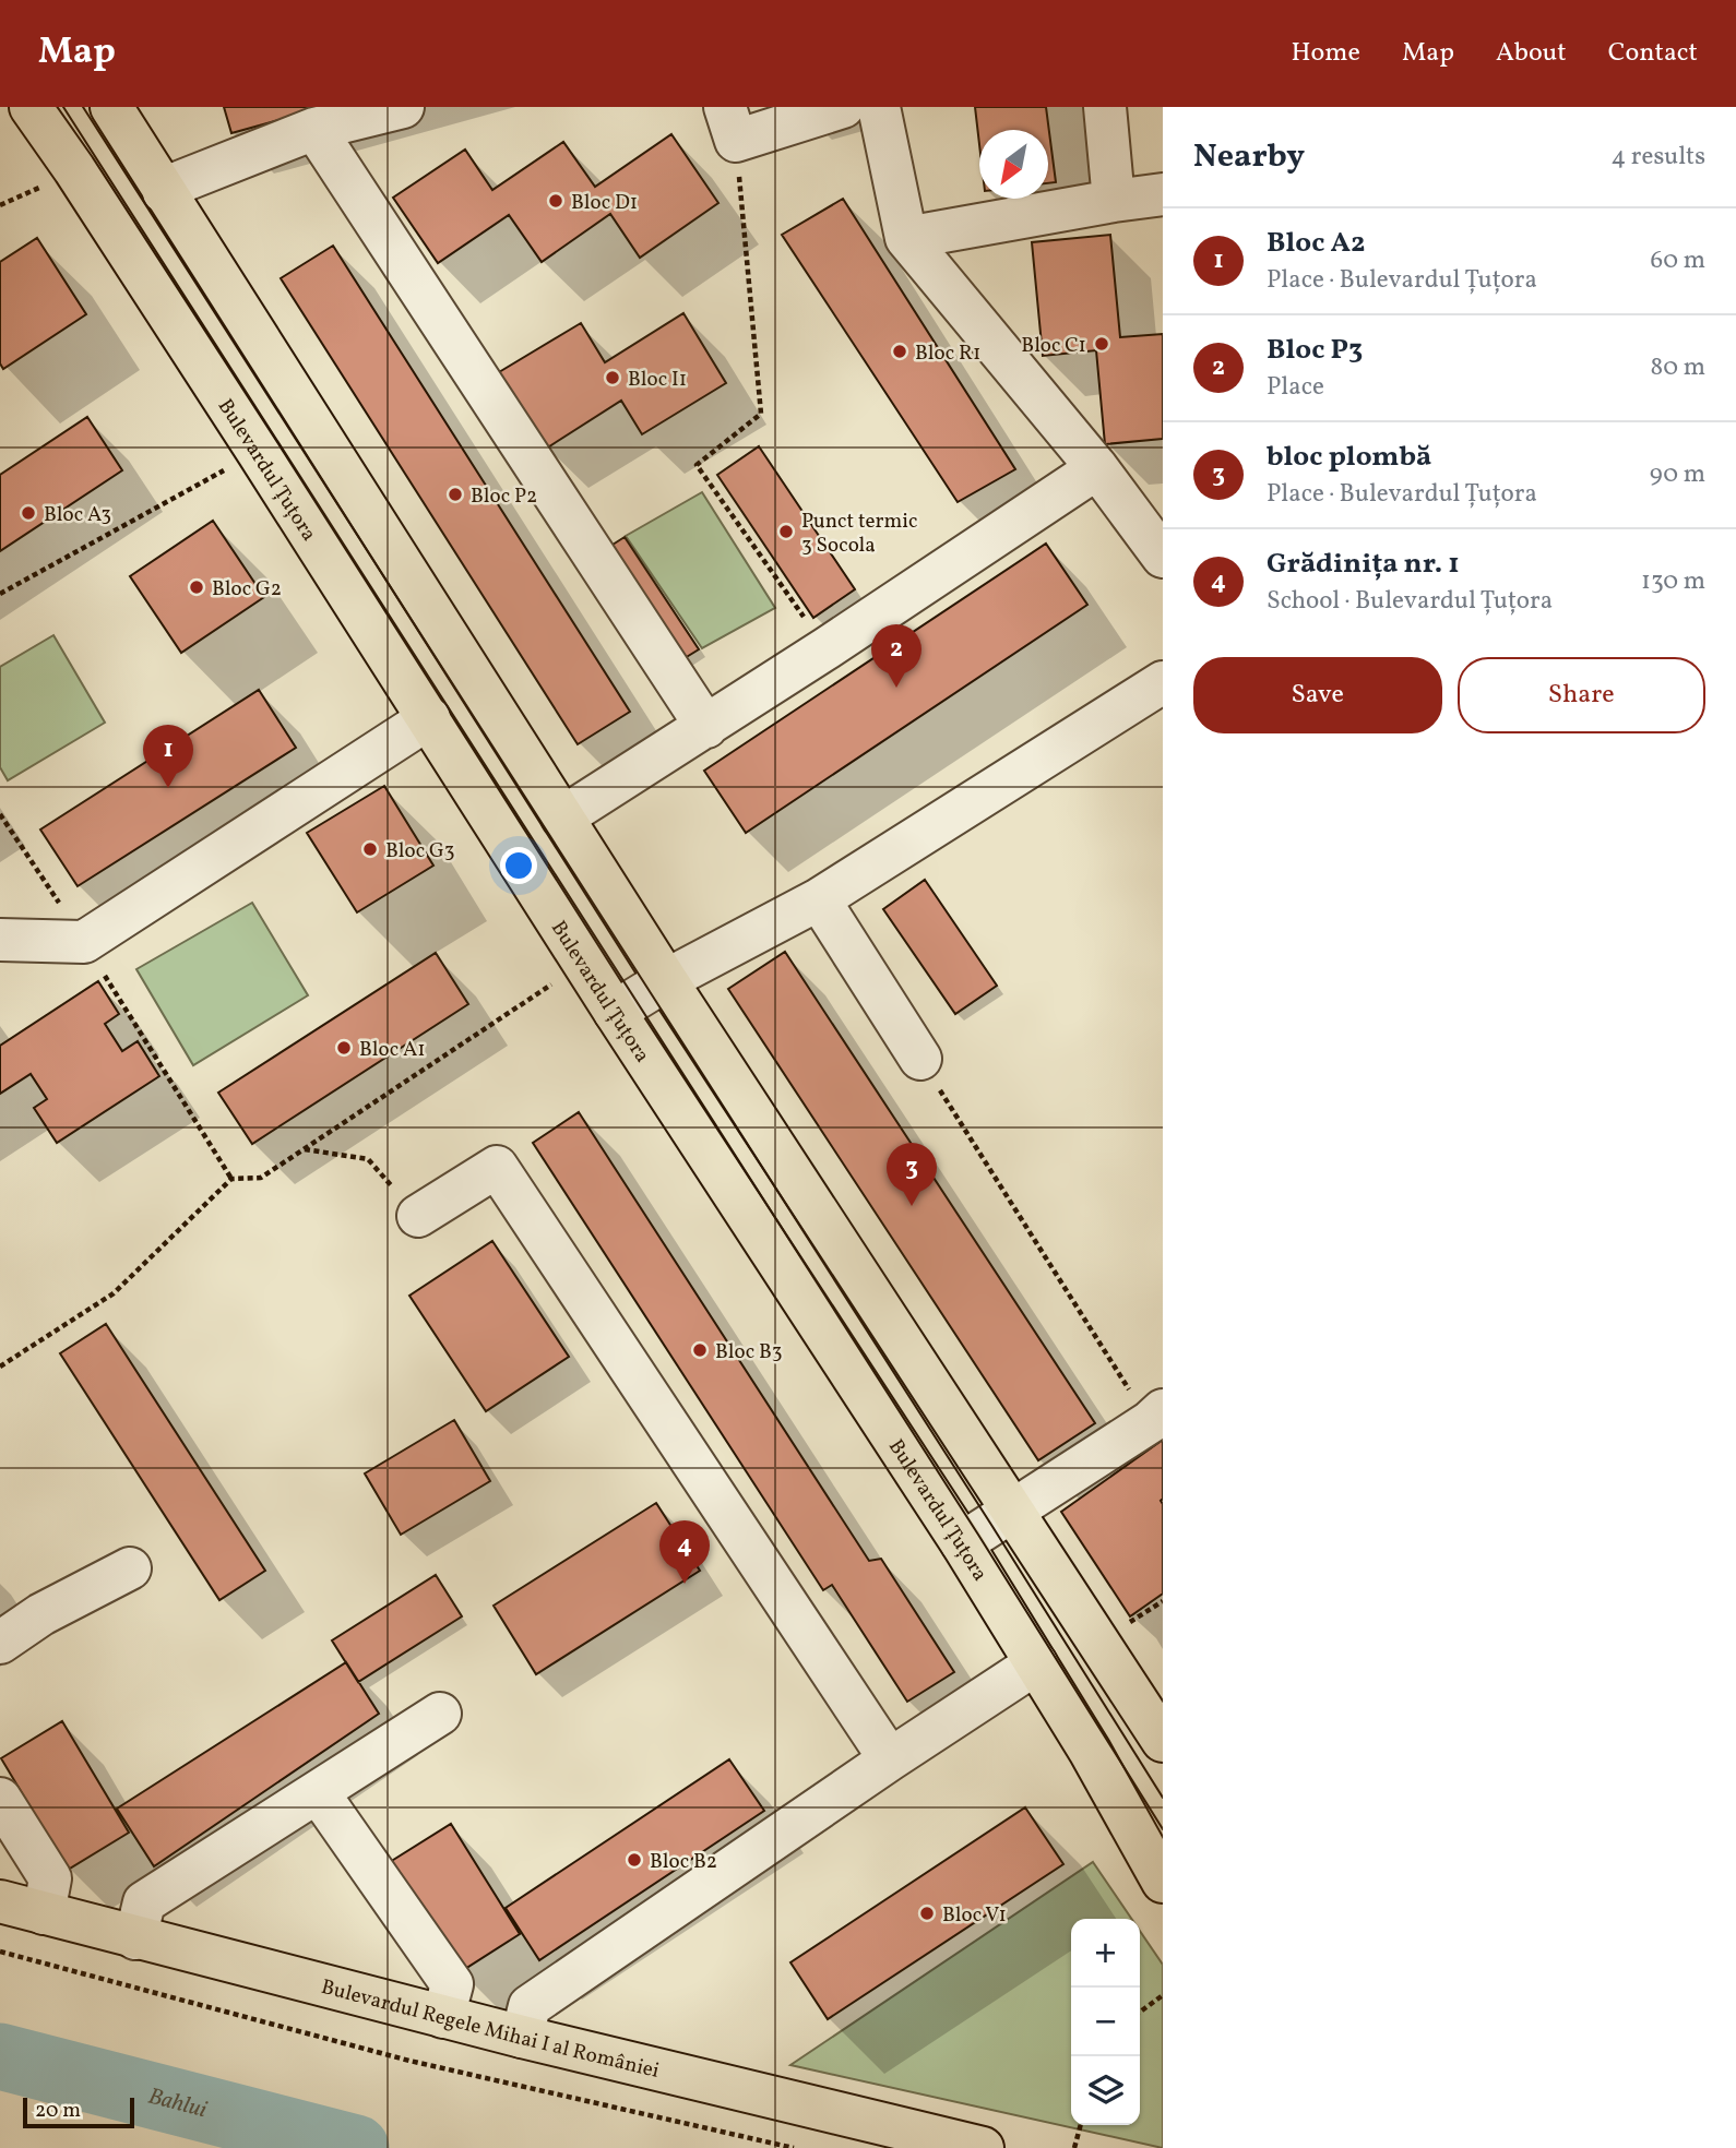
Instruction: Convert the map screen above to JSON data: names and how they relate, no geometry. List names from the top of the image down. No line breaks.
{"streets":{"main road":["Bulevardul Țuțora","Bulevardul Regele Mihai I al României"]},"water":["Bahlui"],"places":["Bloc D1","Bloc C1","Bloc R1","Bloc I1","Bloc P2","Bloc A3","Punct termic 3 Socola","Bloc G2","Bloc G3","Bloc A1","Bloc B3","Bloc B2","Bloc V1"],"scale_bar":"20 m","north":"bottom left","page":{"header":"Map","nav":["Home","Map","About","Contact"],"heading":["Nearby","4 results"],"list":[{"mark":"1","name":"Bloc A2","note":"Place · Bulevardul Țuțora","value":"60 m"},{"mark":"2","name":"Bloc P3","note":"Place","value":"80 m"},{"mark":"3","name":"bloc plombă","note":"Place · Bulevardul Țuțora","value":"90 m"},{"mark":"4","name":"Grădinița nr. 1","note":"School · Bulevardul Țuțora","value":"130 m"}],"pins":["2","1","3","4"],"buttons":["Save","Share"],"map_buttons":["+","−"],"scale":"20 m"}}
